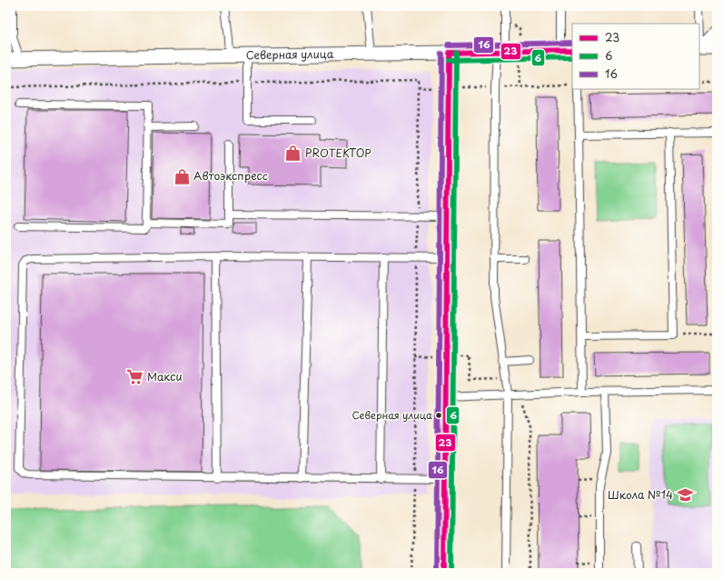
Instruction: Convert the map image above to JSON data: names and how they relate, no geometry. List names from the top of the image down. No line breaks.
{"streets":{"street":["Северная улица"]},"places":{"shop":["PROТЕКТОР","Автоэкспресс"],"supermarket":["Макси"],"other":["Северная улица"],"school or university":["Школа №14"]},"lines":["transit line 16","transit line 23","transit line 6"],"legend":["23","6","16"]}
